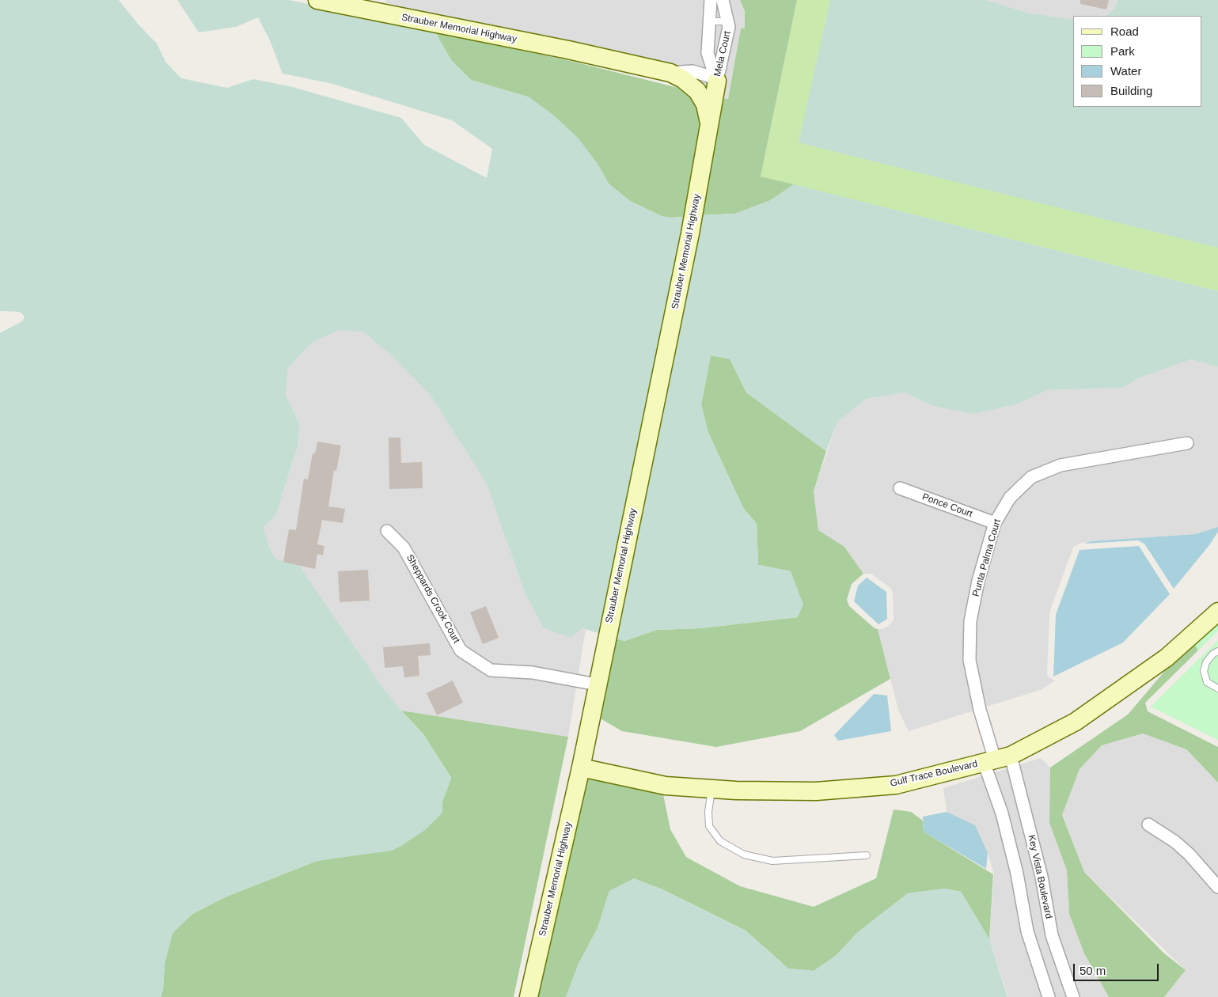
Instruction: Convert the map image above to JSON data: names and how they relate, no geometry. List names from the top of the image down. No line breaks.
{"streets":{"street":["Strauber Memorial Highway","Mela Court","Ponce Court","Punta Palma Court","Sheppards Crook Court","Gulf Trace Boulevard","Key Vista Boulevard"]},"crossings":[["Strauber Memorial Highway","Mela Court"],["Strauber Memorial Highway","Sheppards Crook Court"],["Strauber Memorial Highway","Gulf Trace Boulevard"],["Ponce Court","Punta Palma Court"],["Punta Palma Court","Gulf Trace Boulevard"],["Punta Palma Court","Key Vista Boulevard"],["Gulf Trace Boulevard","Key Vista Boulevard"]],"legend":["Road","Park","Water","Building"],"scale_bar":"50 m"}
